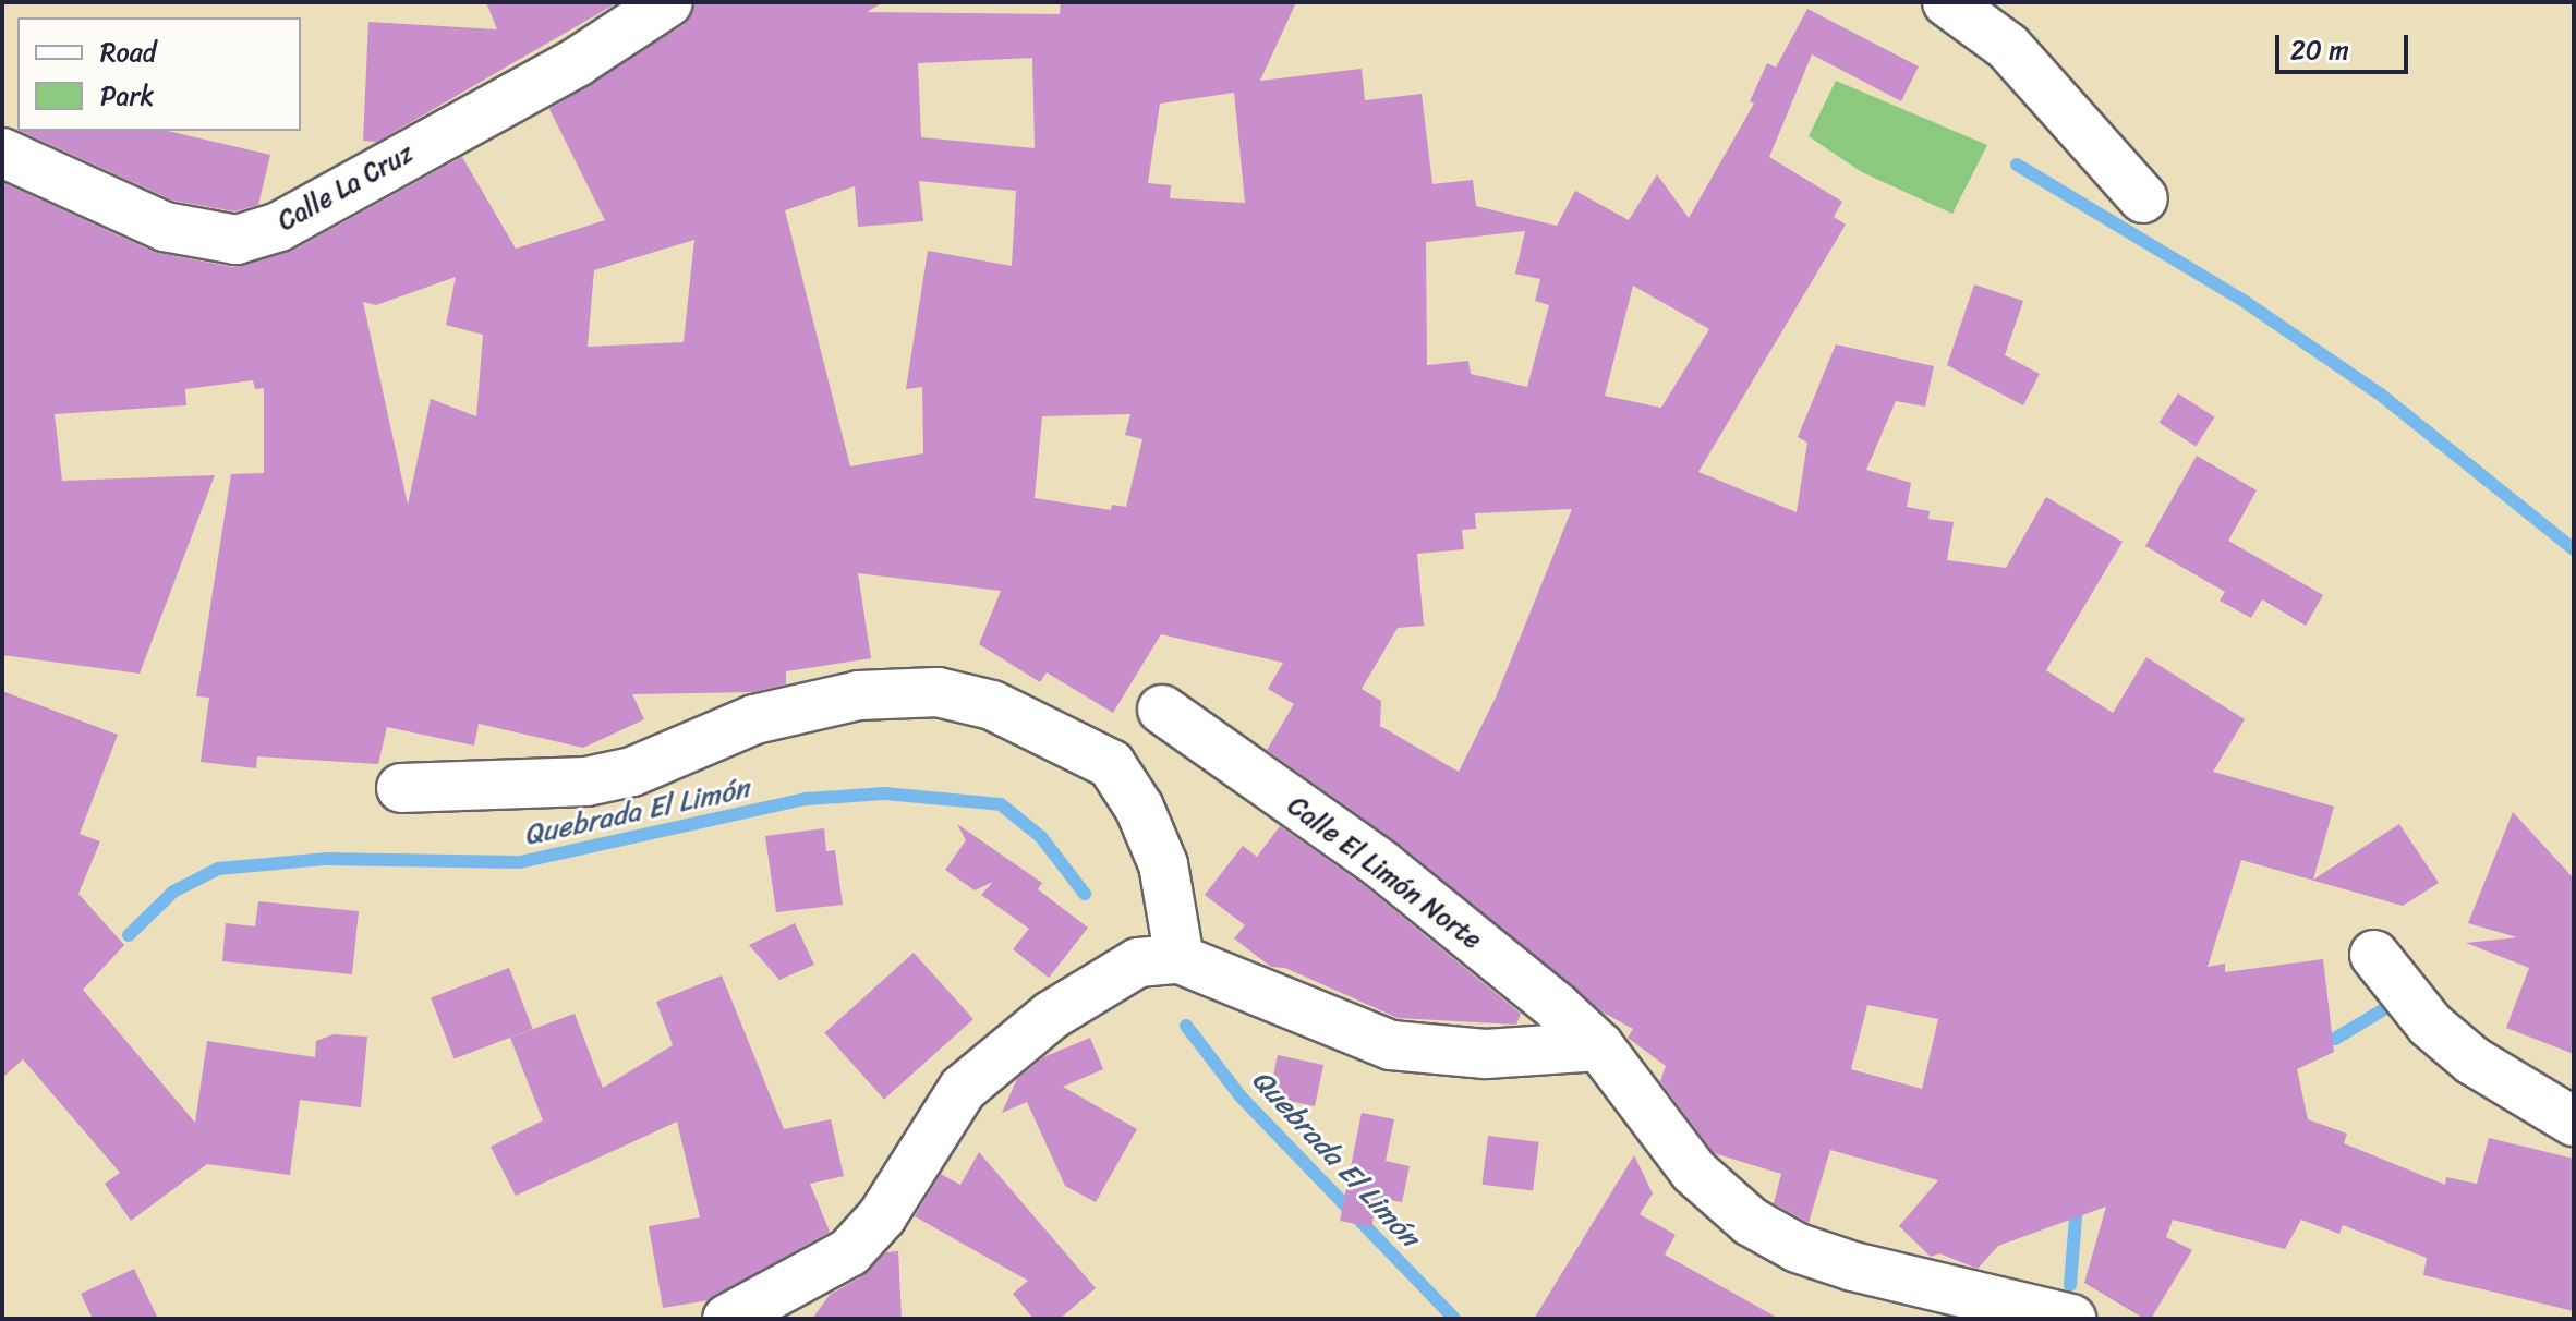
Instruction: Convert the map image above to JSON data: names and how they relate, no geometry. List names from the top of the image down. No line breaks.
{"streets":{"street":["Calle La Cruz","Calle El Limón Norte"]},"water":["Quebrada El Limón"],"legend":["Road","Park"],"scale_bar":"20 m"}
